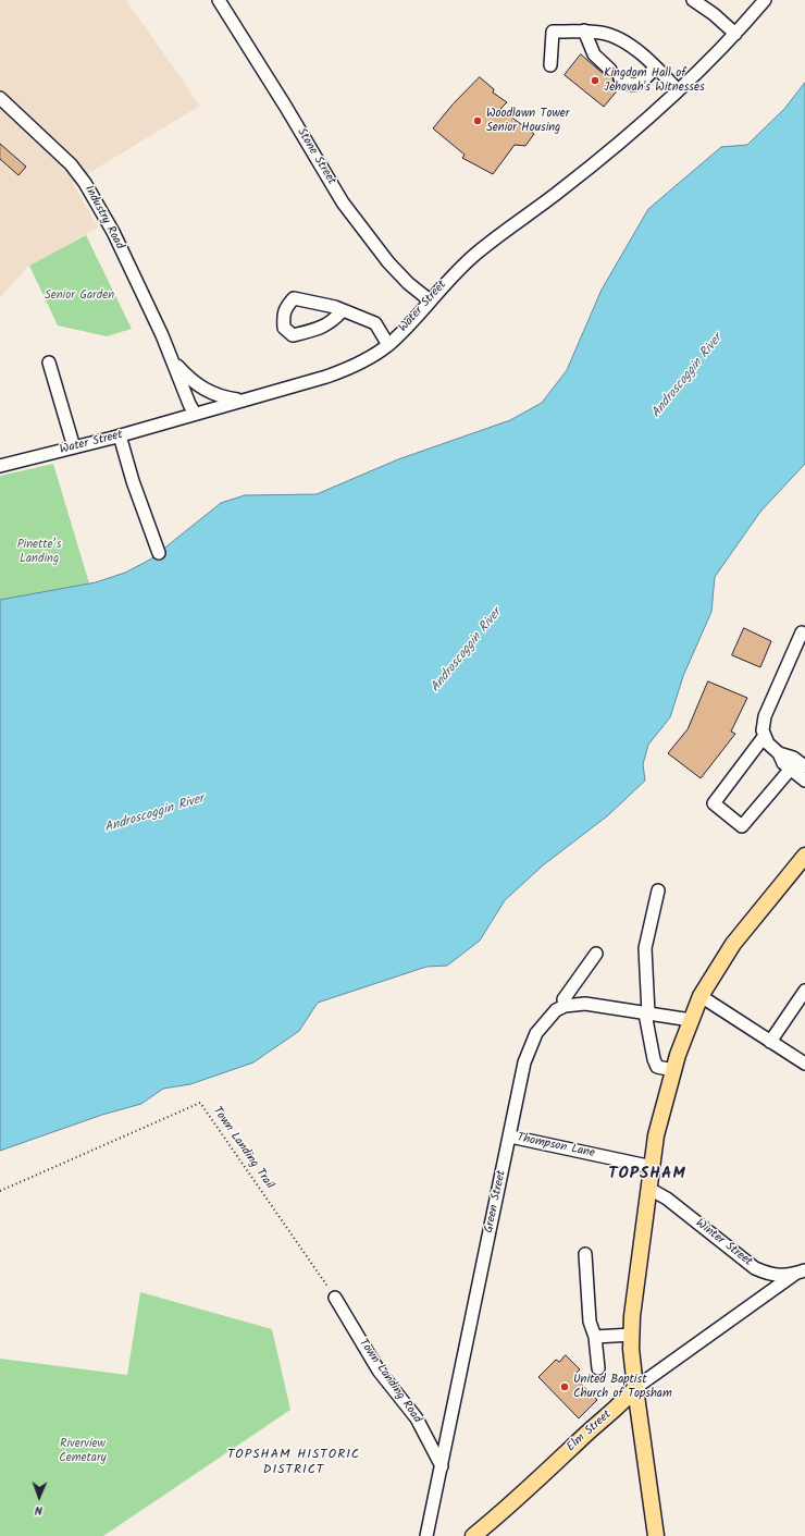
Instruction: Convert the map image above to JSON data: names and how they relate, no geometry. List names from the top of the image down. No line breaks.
{"streets":{"main road":["Elm Street"],"street":["Stone Street","Industry Road","Water Street","Thompson Lane","Green Street","Winter Street","Town Landing Road"],"path":["Town Landing Trail"]},"crossings":[["Stone Street","Water Street"],["Industry Road","Water Street"],["Thompson Lane","Green Street"],["Town Landing Trail","Town Landing Road"],["Green Street","Town Landing Road"],["Winter Street","Elm Street"]],"districts":["TOPSHAM","TOPSHAM HISTORIC DISTRICT"],"water":["Androscoggin River"],"parks":["Senior Garden","Pinette’s Landing","Riverview Cemetary"],"places":["Kingdom Hall of Jehovah's Witnesses","Woodlawn Tower Senior Housing","United Baptist Church of Topsham"],"north":"bottom"}
